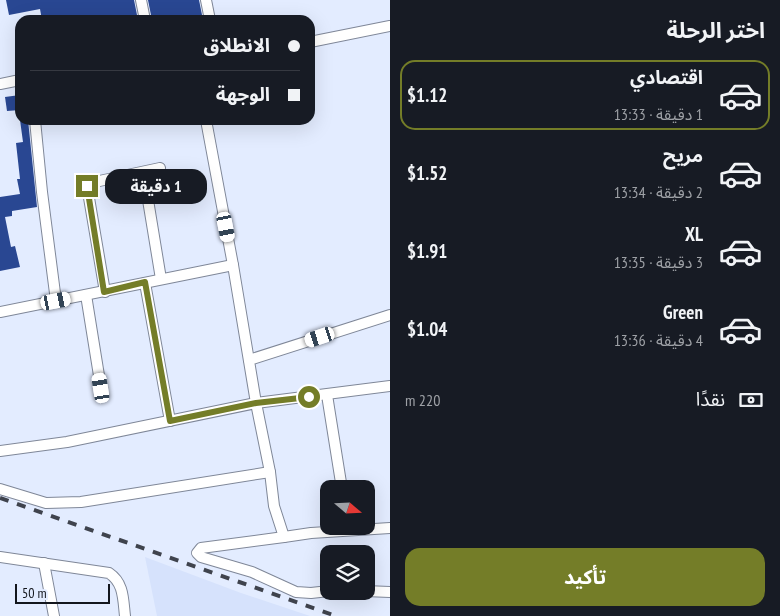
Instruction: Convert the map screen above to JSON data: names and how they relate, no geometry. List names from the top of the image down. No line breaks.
{"scale_bar":"50 m","north":"right","page":{"heading":"اختر الرحلة","banner":["الانطلاق","الوجهة"],"list":[{"name":"اقتصادي","note":"1 دقيقة · 13:33","value":"$1.12"},{"name":"مريح","note":"2 دقيقة · 13:34","value":"$1.52"},{"name":"XL","note":"3 دقيقة · 13:35","value":"$1.91"},{"name":"Green","note":"4 دقيقة · 13:36","value":"$1.04"}],"bubble":"1 دقيقة","pay":["نقدًا","220 m"],"buttons":"تأكيد","scale":"50 m"}}
